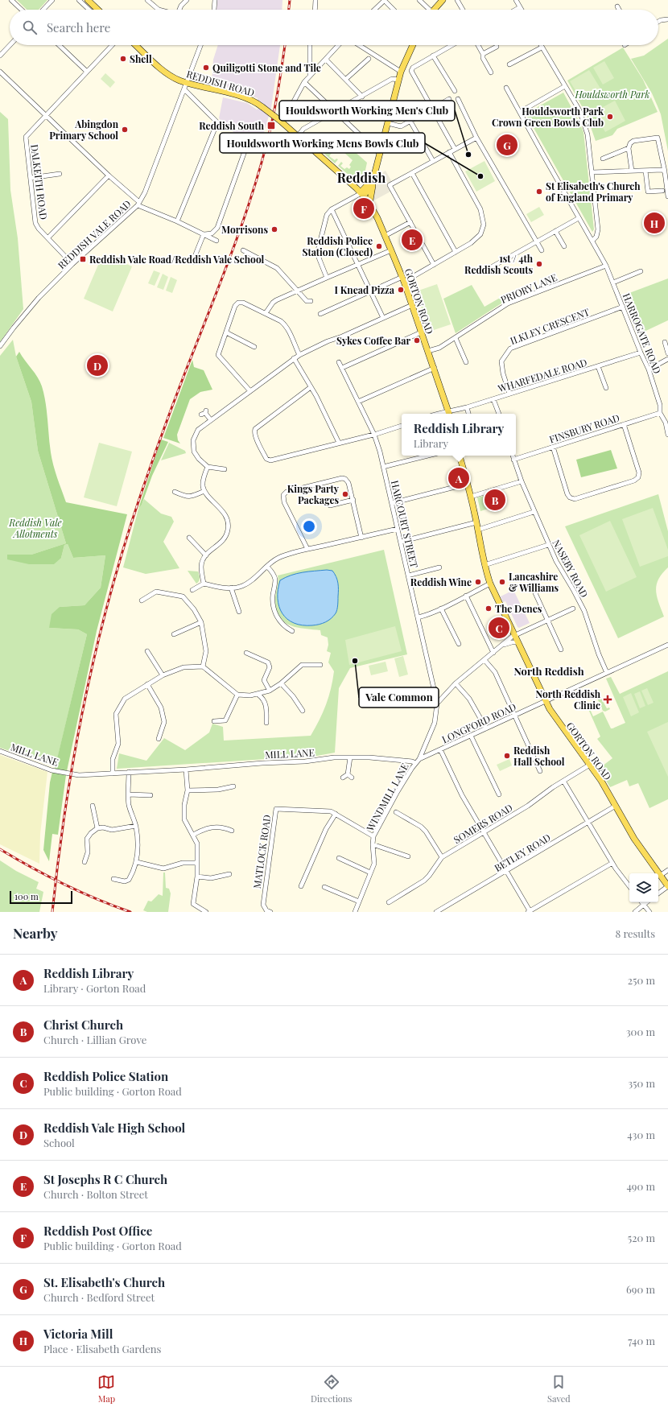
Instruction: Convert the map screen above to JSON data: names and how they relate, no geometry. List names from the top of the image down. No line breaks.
{"streets":{"main road":["REDDISH ROAD","GORTON ROAD"],"street":["DALKEITH ROAD","REDDISH VALE ROAD","PRIORY LANE","ILKLEY CRESCENT","HARROGATE ROAD","WHARFEDALE ROAD","FINSBURY ROAD","HARCOURT STREET","NASEBY ROAD","LONGFORD ROAD","MILL LANE","WINDMILL LANE","SOMERS ROAD","MATLOCK ROAD","BETLEY ROAD"]},"crossings":[["REDDISH ROAD","REDDISH VALE ROAD"],["REDDISH ROAD","GORTON ROAD"],["DALKEITH ROAD","REDDISH VALE ROAD"],["PRIORY LANE","GORTON ROAD"],["PRIORY LANE","HARROGATE ROAD"],["GORTON ROAD","WHARFEDALE ROAD"],["GORTON ROAD","LONGFORD ROAD"],["GORTON ROAD","SOMERS ROAD"],["GORTON ROAD","BETLEY ROAD"],["ILKLEY CRESCENT","HARROGATE ROAD"],["ILKLEY CRESCENT","WHARFEDALE ROAD"],["HARROGATE ROAD","WHARFEDALE ROAD"],["HARROGATE ROAD","FINSBURY ROAD"],["FINSBURY ROAD","NASEBY ROAD"],["NASEBY ROAD","LONGFORD ROAD"],["MILL LANE","WINDMILL LANE"],["WINDMILL LANE","MATLOCK ROAD"]],"districts":["Reddish","North Reddish"],"parks":["Houldsworth Park","Reddish Vale Allotments"],"places":{"other":["Shell","Quiligotti Stone and Tile","Houldsworth Park Crown Green Bowls Club","Abingdon Primary School","Houldsworth Working Men's Club","Houldsworth Working Mens Bowls Club","St Elisabeth's Church of England Primary","Morrisons","Reddish Police Station (Closed)","1st / 4th Reddish Scouts","I Knead Pizza","Sykes Coffee Bar","Kings Party Packages","Reddish Wine","Lancashire & Williams","The Denes","Vale Common","Reddish Hall School"],"transit":["Reddish South","Reddish Vale Road/Reddish Vale School"],"health":["North Reddish Clinic"]},"scale_bar":"100 m","page":{"search":"Search here","pins":["G","F","H","E","D","A","B","C"],"popup":["Reddish Library","Library"],"scale":"100 m","heading":["Nearby","8 results"],"list":[{"mark":"A","name":"Reddish Library","note":"Library · Gorton Road","value":"250 m"},{"mark":"B","name":"Christ Church","note":"Church · Lillian Grove","value":"300 m"},{"mark":"C","name":"Reddish Police Station","note":"Public building · Gorton Road","value":"350 m"},{"mark":"D","name":"Reddish Vale High School","note":"School","value":"430 m"},{"mark":"E","name":"St Josephs R C Church","note":"Church · Bolton Street","value":"490 m"},{"mark":"F","name":"Reddish Post Office","note":"Public building · Gorton Road","value":"520 m"},{"mark":"G","name":"St. Elisabeth's Church","note":"Church · Bedford Street","value":"690 m"},{"mark":"H","name":"Victoria Mill","note":"Place · Elisabeth Gardens","value":"740 m"}],"nav":["Map","Directions","Saved"]}}
